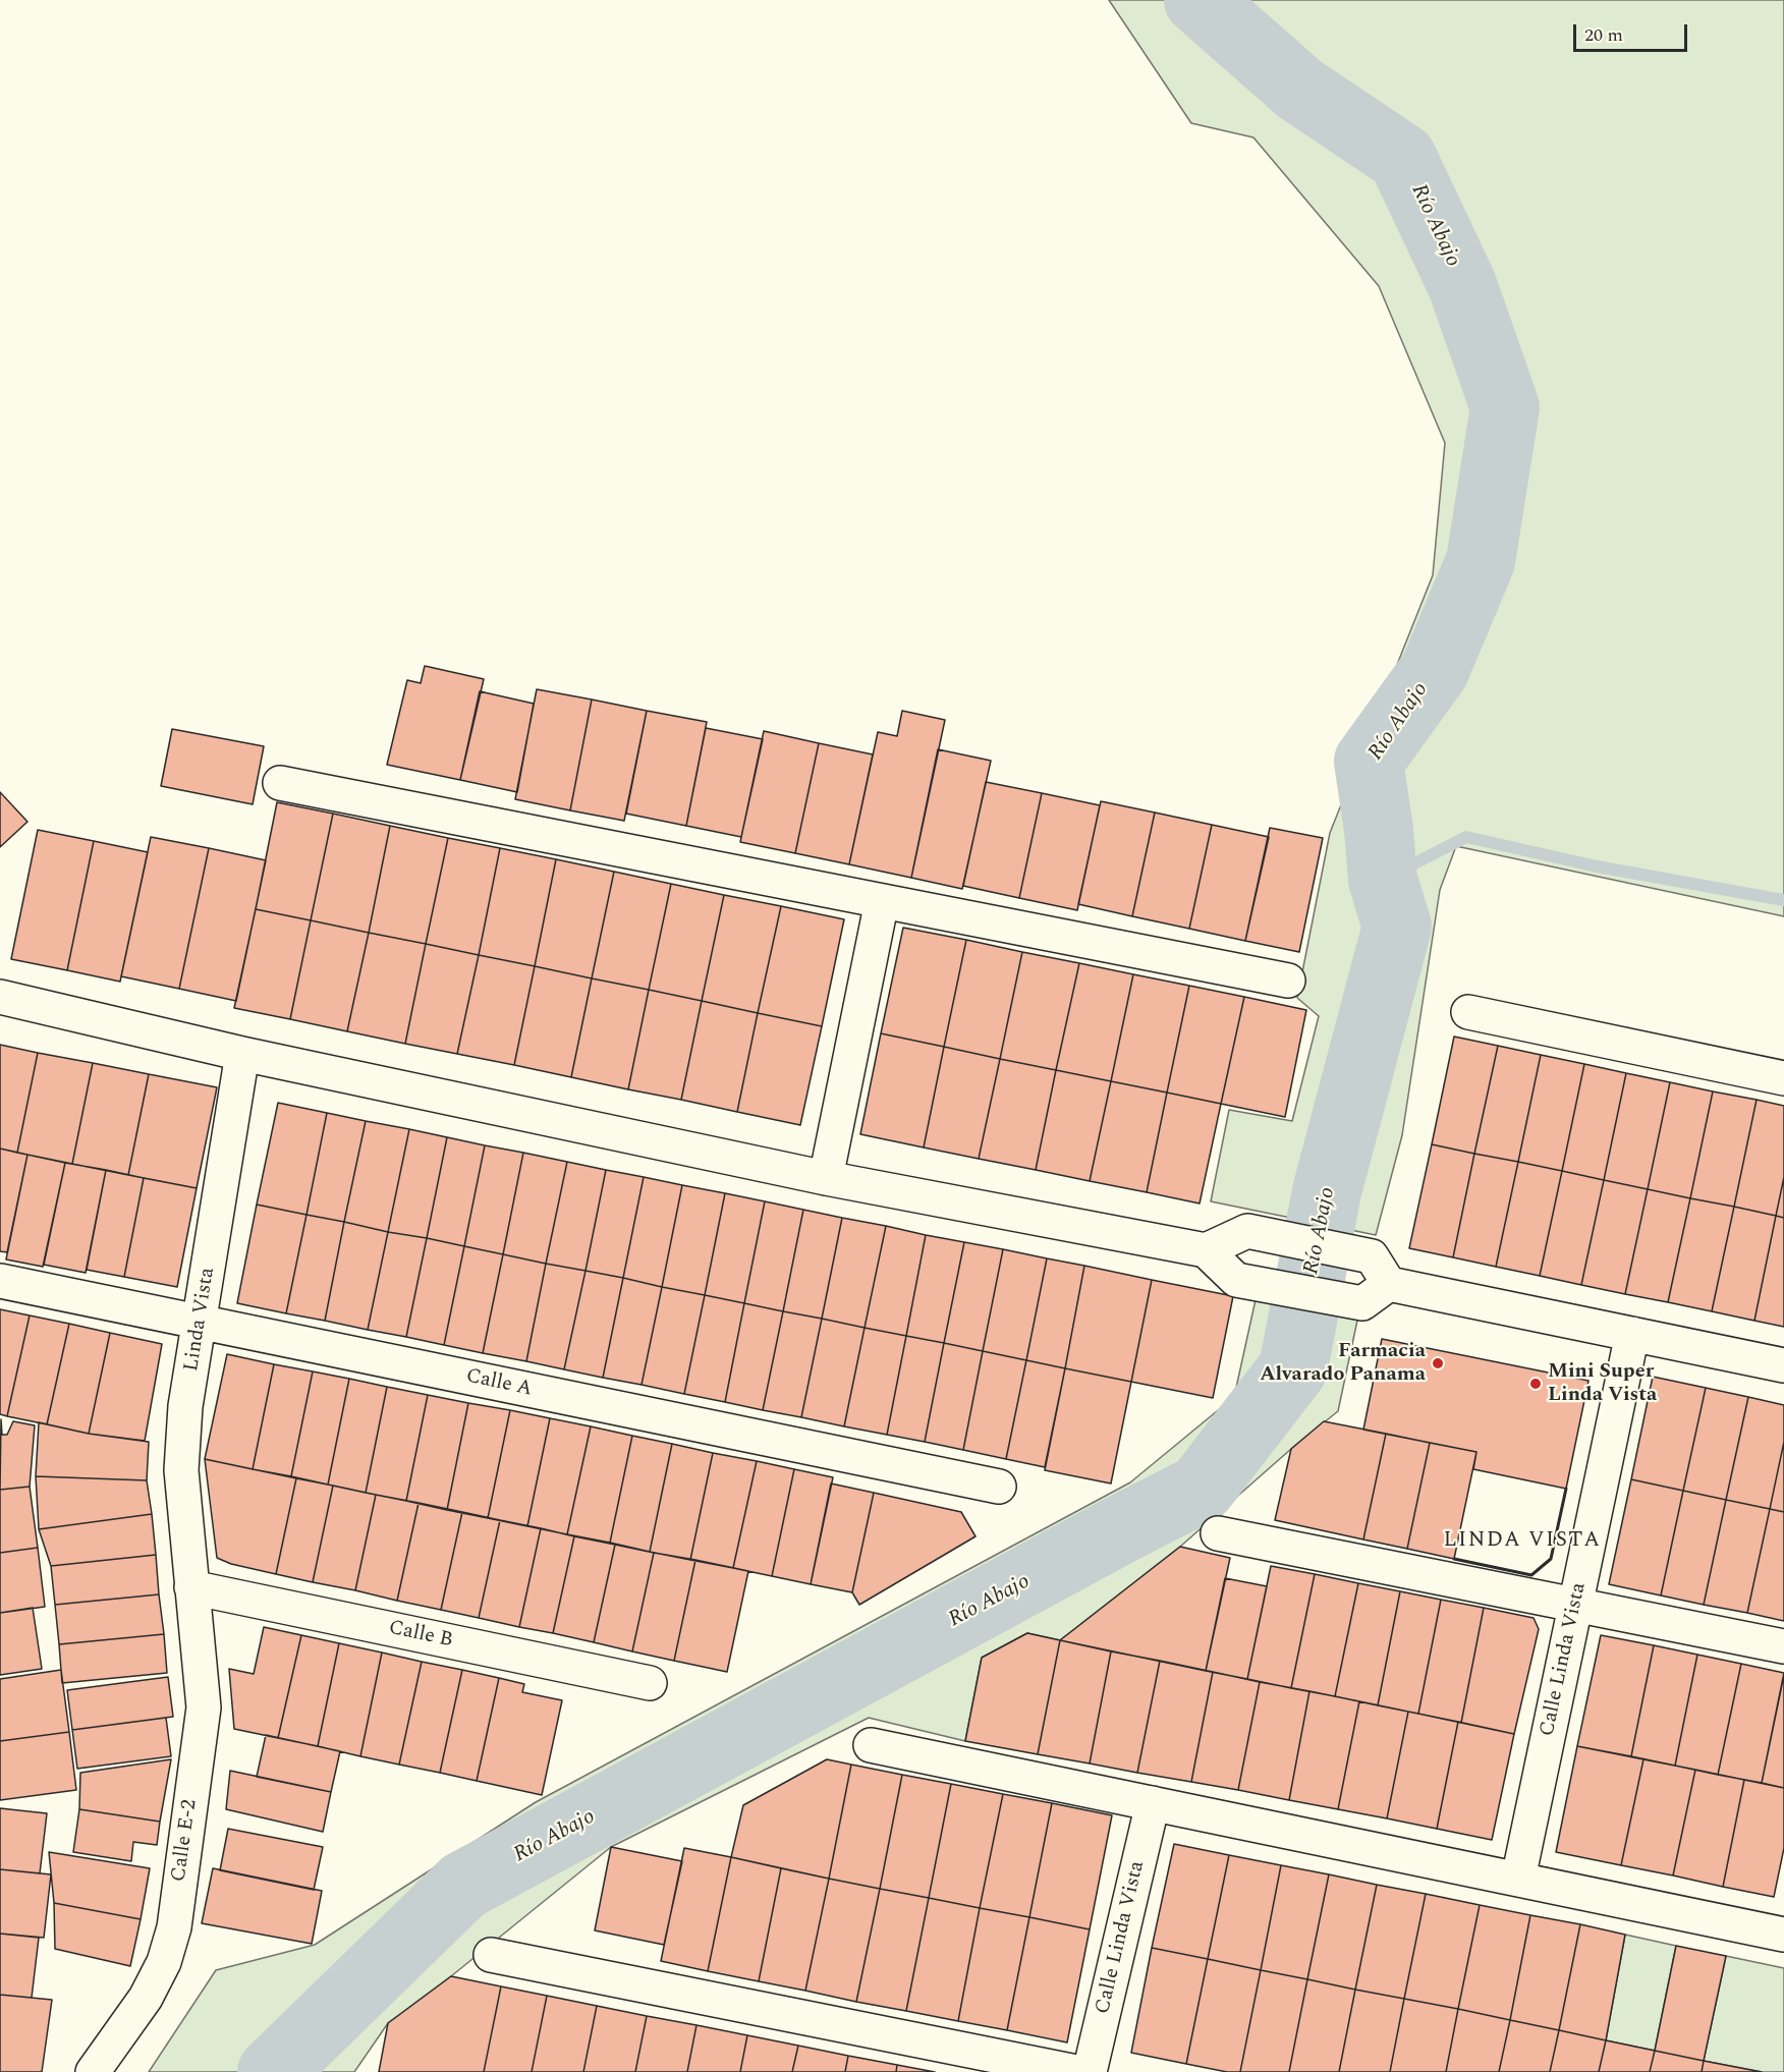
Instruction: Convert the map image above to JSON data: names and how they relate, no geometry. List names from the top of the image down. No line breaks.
{"streets":{"street":["Linda Vista","Calle A","Calle B","Calle Linda Vista","Calle E-2"]},"crossings":[["Linda Vista","Calle A"],["Linda Vista","Calle B"],["Linda Vista","Calle E-2"],["Calle B","Calle E-2"]],"districts":["LINDA VISTA"],"water":["Río Abajo"],"places":["Farmacia Alvarado Panama","Mini Super Linda Vista"],"scale_bar":"20 m"}
